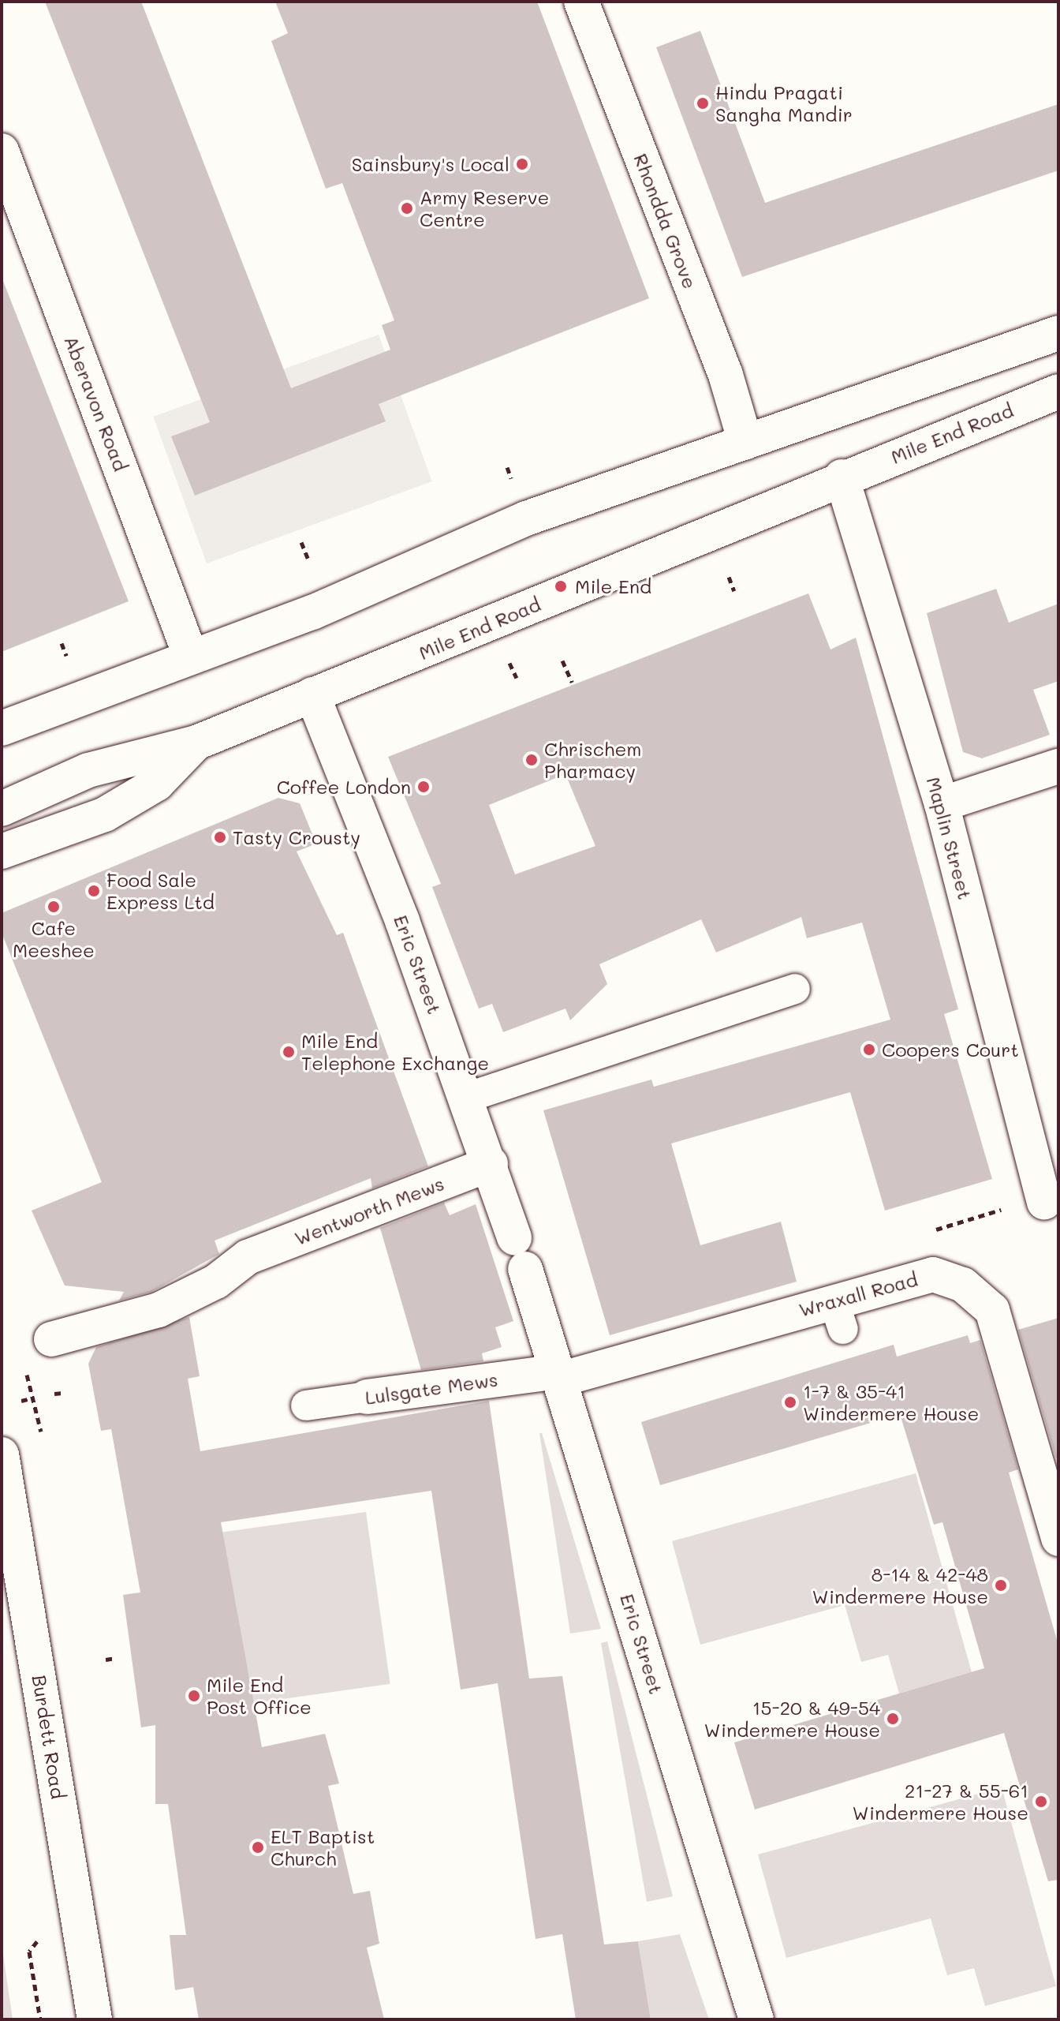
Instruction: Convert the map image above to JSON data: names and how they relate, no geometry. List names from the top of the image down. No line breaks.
{"streets":{"main road":["Rhondda Grove","Aberavon Road","Mile End Road","Maplin Street","Eric Street","Wentworth Mews","Wraxall Road","Lulsgate Mews","Burdett Road"]},"crossings":[["Mile End Road","Maplin Street"],["Mile End Road","Eric Street"],["Eric Street","Wentworth Mews"],["Eric Street","Wraxall Road"],["Eric Street","Lulsgate Mews"],["Wraxall Road","Lulsgate Mews"]],"places":["Hindu Pragati Sangha Mandir","Sainsbury's Local","Army Reserve Centre","Mile End","Chrischem Pharmacy","Coffee London","Tasty Crousty","Food Sale Express Ltd","Cafe Meeshee","Coopers Court","Mile End Telephone Exchange","1-7 & 35-41 Windermere House","8-14 & 42-48 Windermere House","Mile End Post Office","15-20 & 49-54 Windermere House","21-27 & 55-61 Windermere House","ELT Baptist Church"]}
